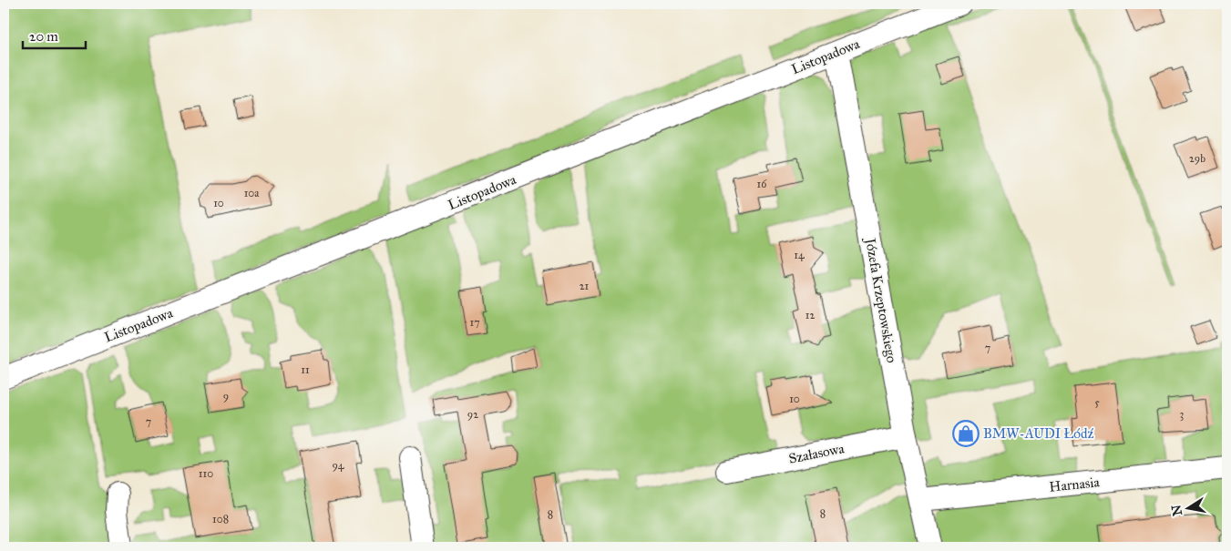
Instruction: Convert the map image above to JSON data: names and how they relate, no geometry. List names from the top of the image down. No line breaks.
{"streets":{"street":["Listopadowa","Józefa Krzeptowskiego","Szałasowa","Harnasia"]},"crossings":[["Listopadowa","Józefa Krzeptowskiego"],["Józefa Krzeptowskiego","Szałasowa"],["Józefa Krzeptowskiego","Harnasia"]],"places":{"shop":["BMW-AUDI Łódź"]},"house_numbers":["29b","16","10a","10","14","21","12","17","7","11","9","10","5","92","3","7","94","110","8","8","108"],"scale_bar":"20 m","north":"left"}
